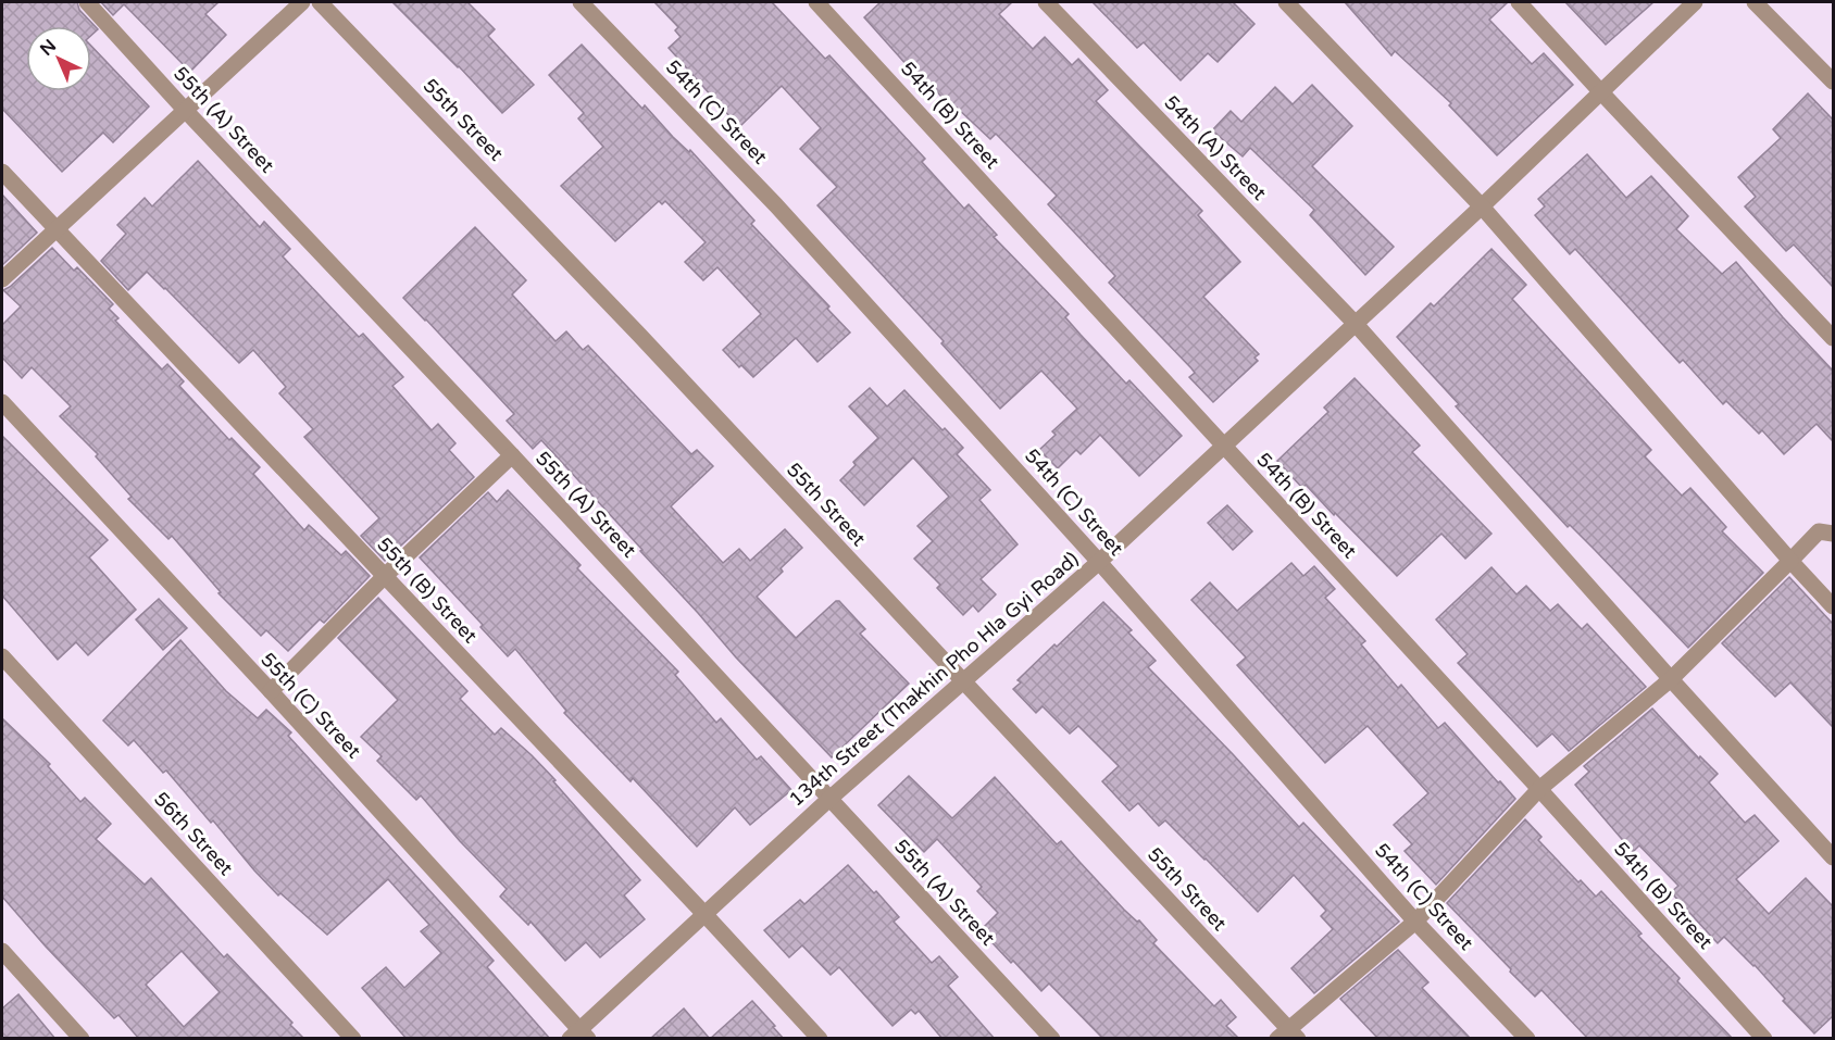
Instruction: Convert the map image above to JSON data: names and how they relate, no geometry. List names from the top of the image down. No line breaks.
{"streets":{"street":["54th (C) Street","54th (B) Street","55th (A) Street","55th Street","54th (A) Street","55th (B) Street","134th Street (Thakhin Pho Hla Gyi Road)","55th (C) Street","56th Street"]},"crossings":[["54th (C) Street","134th Street (Thakhin Pho Hla Gyi Road)"],["54th (B) Street","134th Street (Thakhin Pho Hla Gyi Road)"],["55th (A) Street","134th Street (Thakhin Pho Hla Gyi Road)"],["55th Street","134th Street (Thakhin Pho Hla Gyi Road)"],["54th (A) Street","134th Street (Thakhin Pho Hla Gyi Road)"],["55th (B) Street","134th Street (Thakhin Pho Hla Gyi Road)"],["134th Street (Thakhin Pho Hla Gyi Road)","55th (C) Street"]],"north":"top left"}
